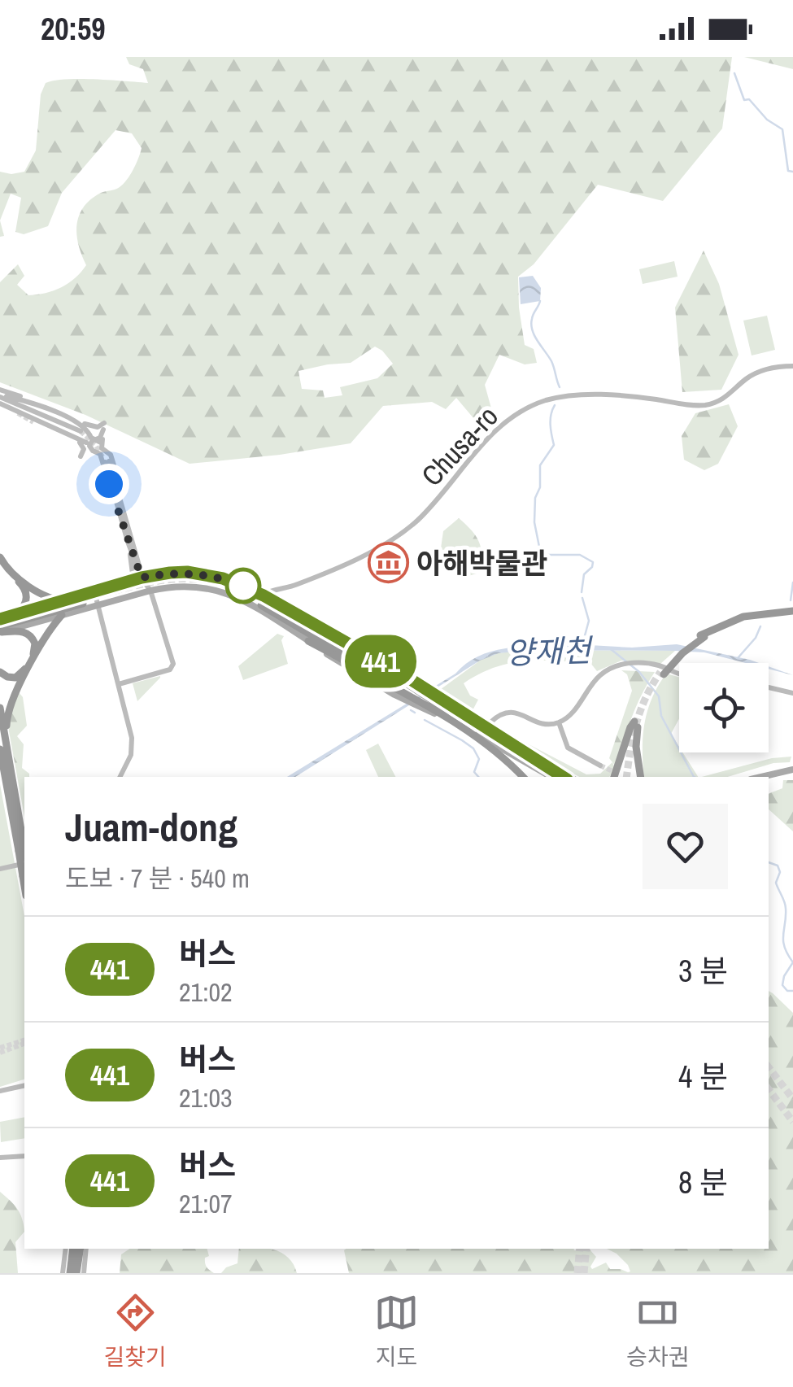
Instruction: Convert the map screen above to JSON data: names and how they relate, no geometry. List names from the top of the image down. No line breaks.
{"streets":{"street":["Chusa-ro"]},"water":["양재천"],"places":{"museum":["아해박물관"]},"lines":["bus line 441"],"page":{"status":"20:59","on_map":"441","heading":["Juam-dong","도보 · 7 분 · 540 m"],"list":[{"mark":"441","name":"버스","note":"21:02","value":"3 분"},{"mark":"441","name":"버스","note":"21:03","value":"4 분"},{"mark":"441","name":"버스","note":"21:07","value":"8 분"}],"tabs":["길찾기","지도","승차권"]}}
